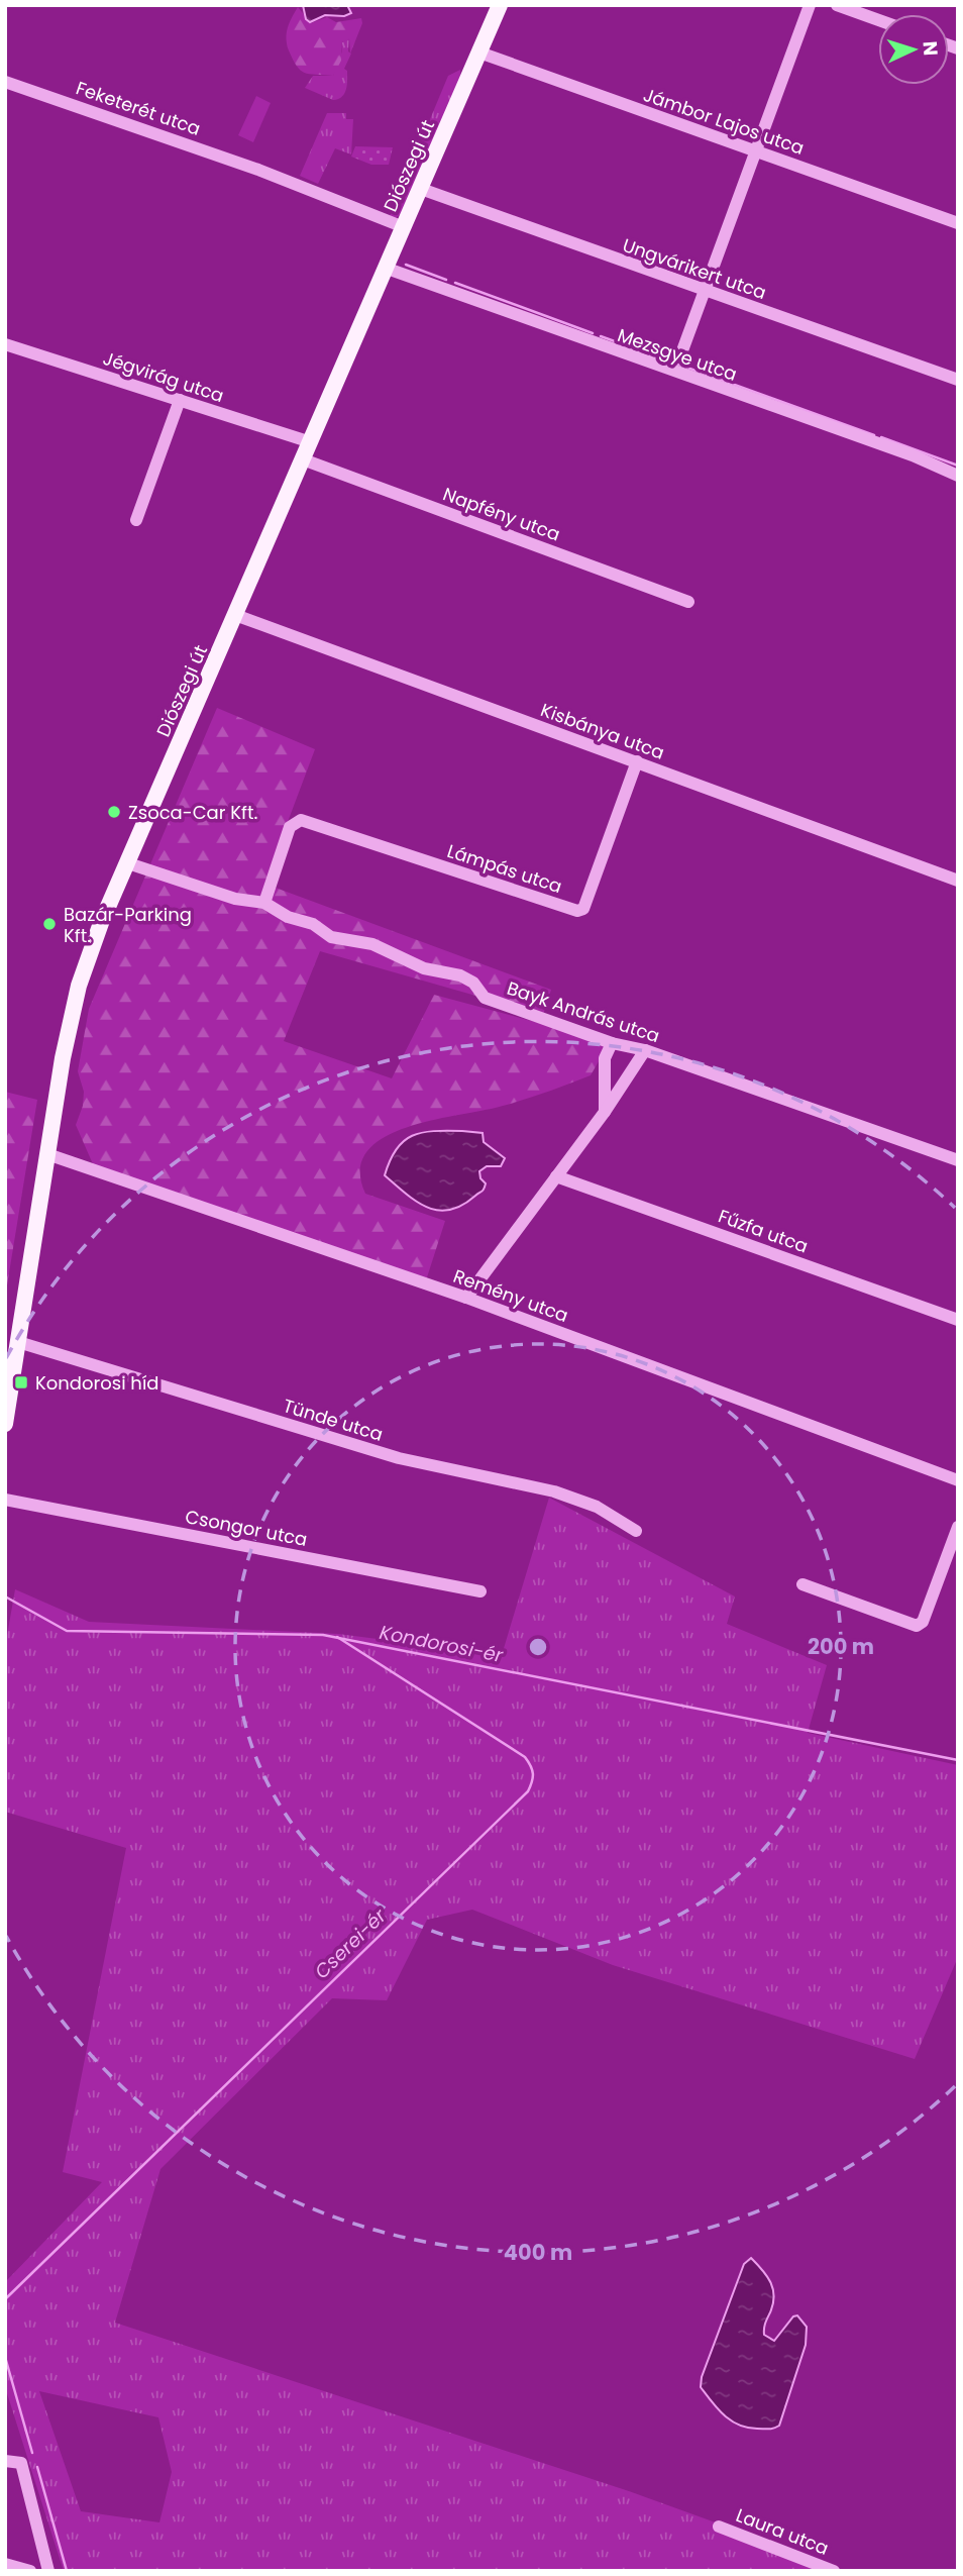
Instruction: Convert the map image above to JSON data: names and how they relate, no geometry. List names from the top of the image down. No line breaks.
{"streets":{"main road":["Diószegi út"],"street":["Feketerét utca","Jámbor Lajos utca","Ungvárikert utca","Mezsgye utca","Jégvirág utca","Napfény utca","Kisbánya utca","Lámpás utca","Bayk András utca","Fűzfa utca","Remény utca","Tünde utca","Csongor utca","Laura utca"]},"crossings":[["Feketerét utca","Diószegi út"],["Jámbor Lajos utca","Diószegi út"],["Diószegi út","Ungvárikert utca"],["Diószegi út","Mezsgye utca"],["Diószegi út","Jégvirág utca"],["Diószegi út","Napfény utca"],["Diószegi út","Kisbánya utca"],["Diószegi út","Bayk András utca"],["Diószegi út","Remény utca"],["Diószegi út","Tünde utca"],["Kisbánya utca","Lámpás utca"],["Lámpás utca","Bayk András utca"]],"water":["Kondorosi-ér","Cserei-ér"],"places":{"other":["Zsoca-Car Kft.","Bazár-Parking Kft."],"transit":["Kondorosi híd"]},"north":"right","rings":["200 m","400 m"]}
